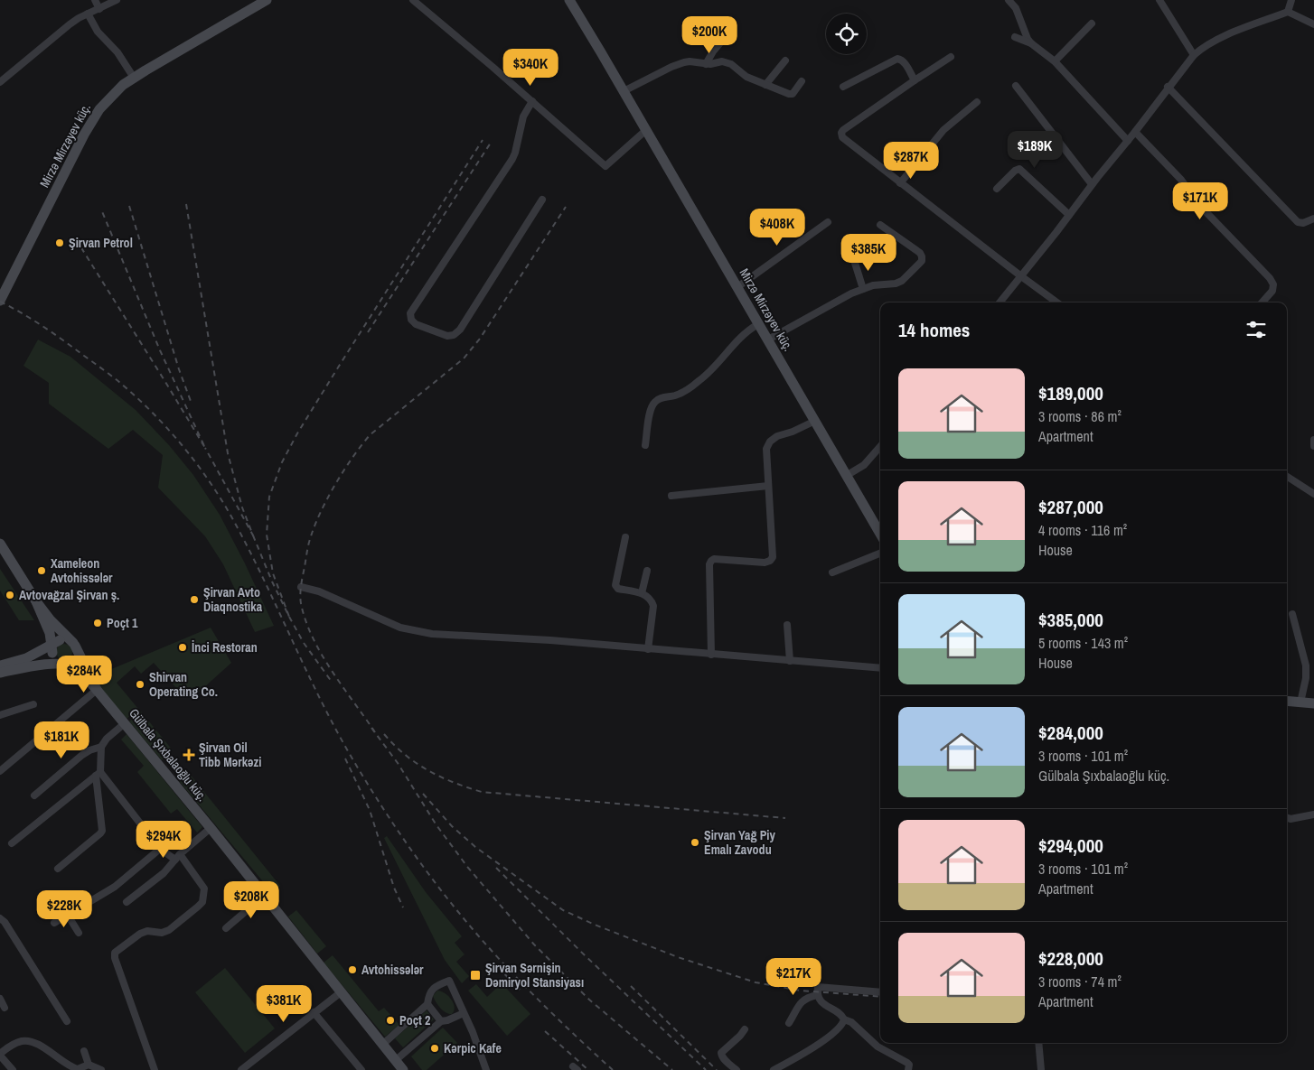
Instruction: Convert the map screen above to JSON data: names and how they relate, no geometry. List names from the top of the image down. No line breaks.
{"streets":{"main road":["Mirzə Mirzəyev küç.","Gülbala Şıxbalaoğlu küç."]},"places":{"other":["Şirvan Petrol","Xameleon Avtohissələr","Avtovağzal Şirvan ş.","Şirvan Avto Diaqnostika","Poçt 1","İnci Restoran","Shirvan Operating Co.","Şirvan Yağ Piy Emalı Zavodu","Avtohissələr","Poçt 2","Kərpic Kafe"],"health":["Şirvan Oil Tibb Mərkəzi"],"transit":["Şirvan Sərnişin Dəmiryol Stansiyası"]},"page":{"price":["$200K","$340K","$189K","$287K","$171K","$408K","$385K","$284K","$181K","$294K","$208K","$228K","$217K","$381K"],"heading":"14 homes","list":[{"name":"$189,000","note":"3 rooms · 86 m² · Apartment"},{"name":"$287,000","note":"4 rooms · 116 m² · House"},{"name":"$385,000","note":"5 rooms · 143 m² · House"},{"name":"$284,000","note":"3 rooms · 101 m² · Gülbala Şıxbalaoğlu küç."},{"name":"$294,000","note":"3 rooms · 101 m² · Apartment"},{"name":"$228,000","note":"3 rooms · 74 m² · Apartment"}]}}
